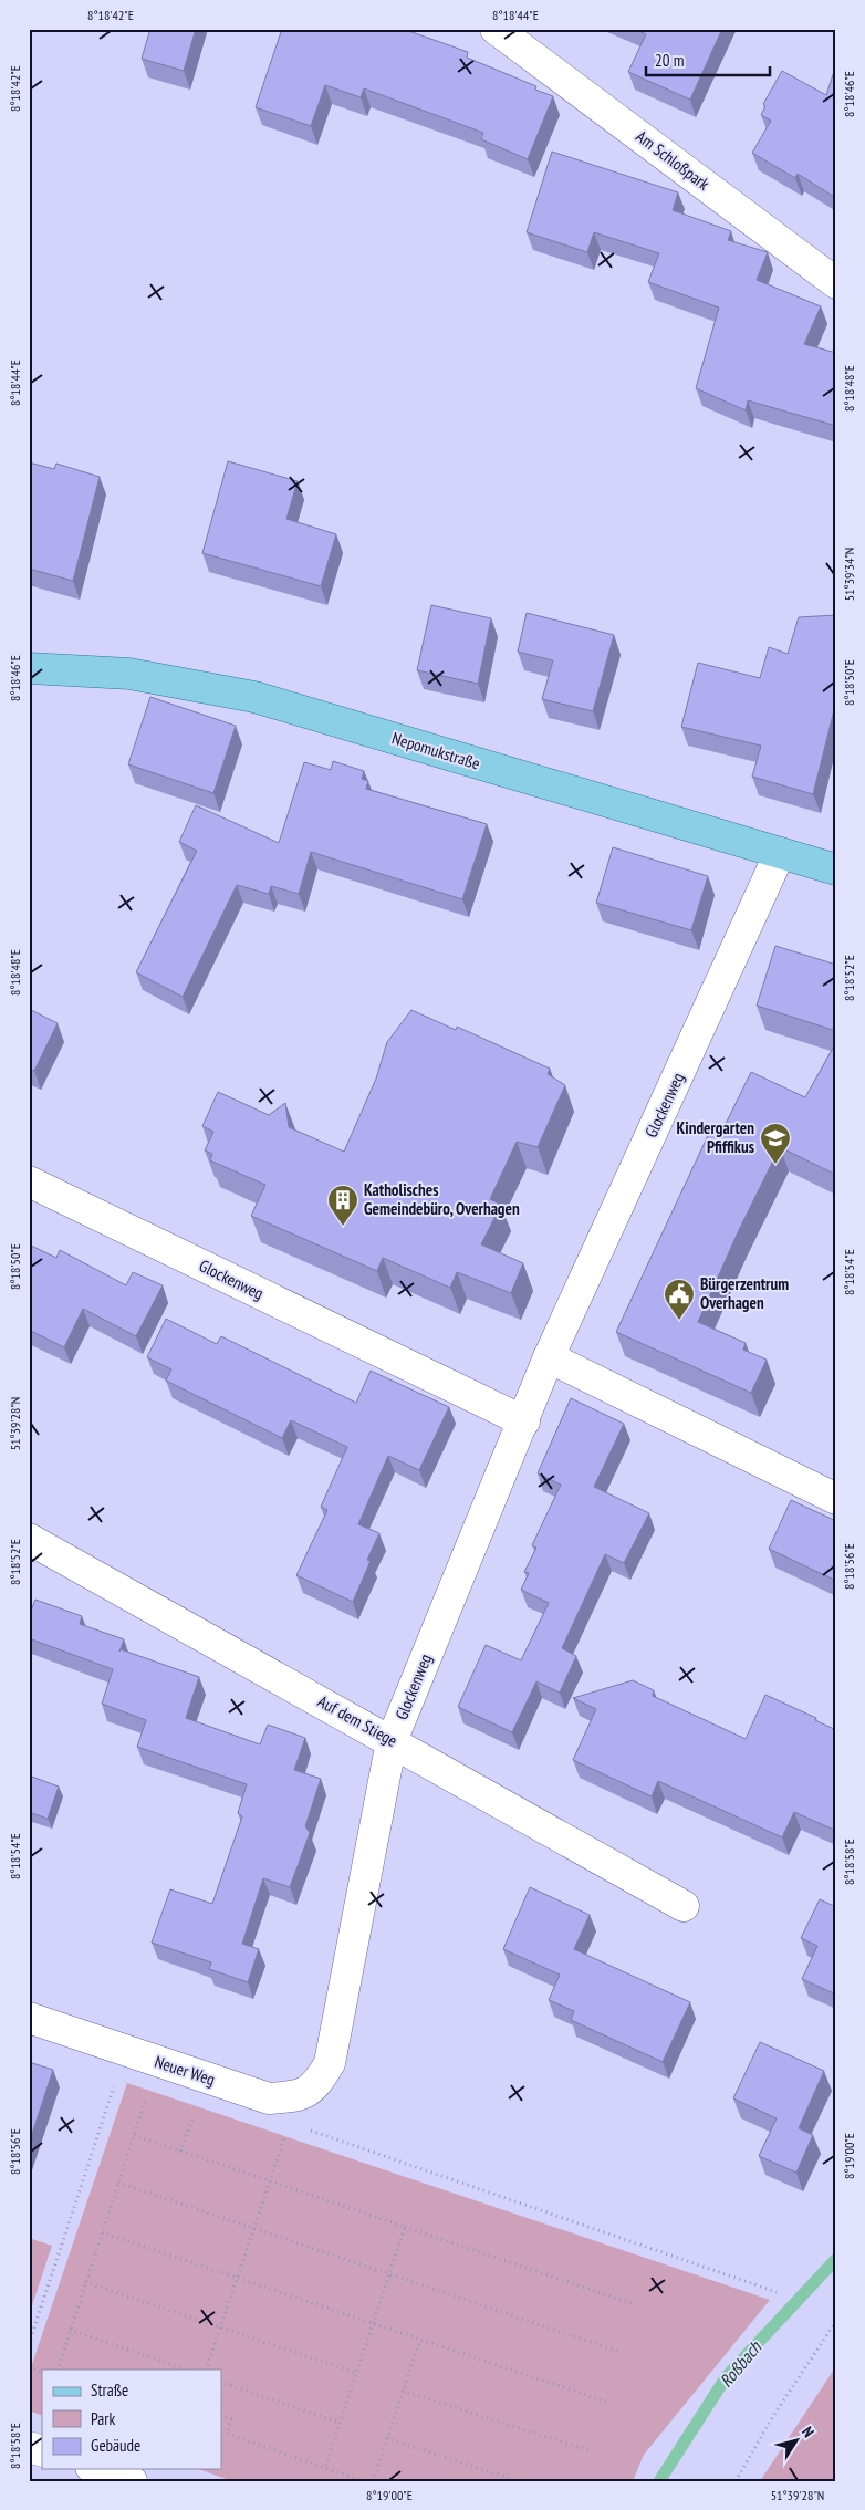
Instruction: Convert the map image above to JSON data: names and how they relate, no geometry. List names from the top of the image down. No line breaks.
{"streets":{"main road":["Nepomukstraße"],"street":["Am Schloßpark","Glockenweg","Auf dem Stiege","Neuer Weg"]},"crossings":[["Nepomukstraße","Glockenweg"],["Glockenweg","Auf dem Stiege"],["Glockenweg","Neuer Weg"]],"water":["Roßbach"],"places":{"school or university":["Kindergarten Pfiffikus"],"building":["Katholisches Gemeindebüro, Overhagen"],"public building":["Bürgerzentrum Overhagen"]},"legend":["Straße","Park","Gebäude"],"scale_bar":"20 m","north":"top right","coordinates":["8°18'42\"E","8°18'44\"E","8°18'46\"E","8°18'48\"E","51°39'34\"N","8°18'50\"E","8°18'52\"E","8°18'54\"E","51°39'28\"N","8°18'56\"E","8°18'58\"E","8°19'00\"E"]}
